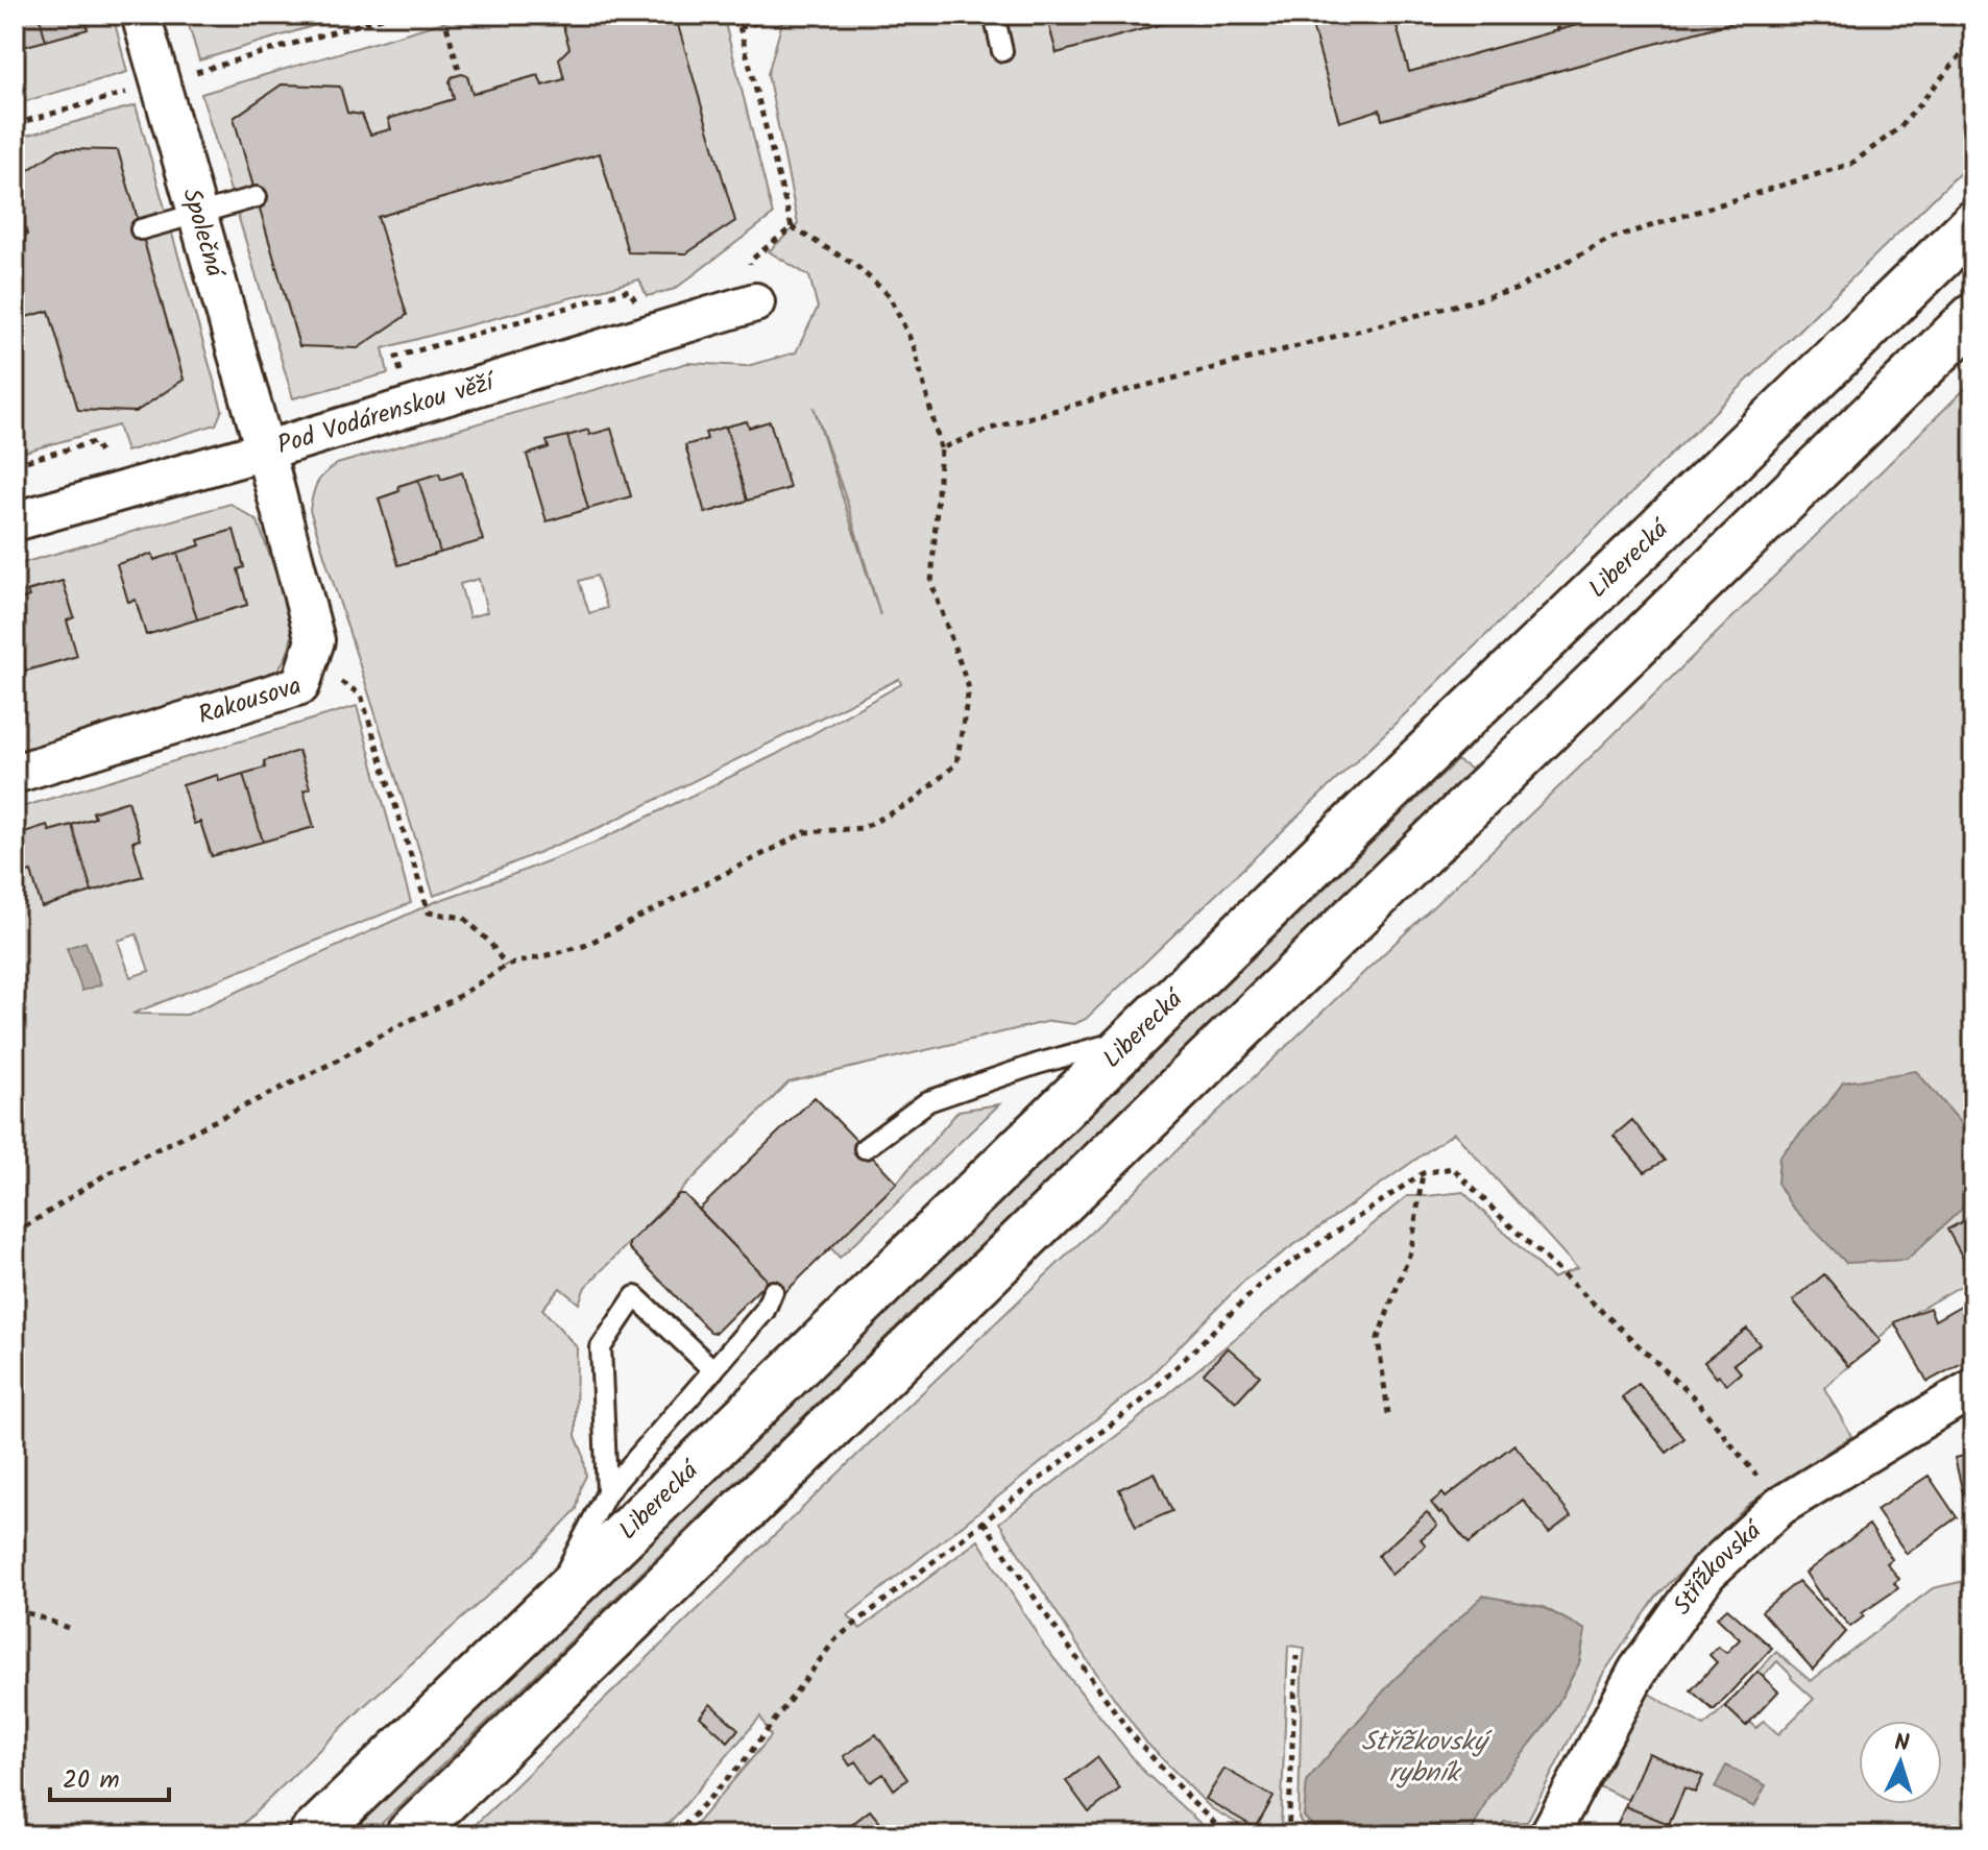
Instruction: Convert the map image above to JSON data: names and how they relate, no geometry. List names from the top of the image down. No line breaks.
{"streets":{"highway":["Liberecká"],"street":["Společná","Pod Vodárenskou věží","Rakousova","Střížkovská"]},"crossings":[["Společná","Pod Vodárenskou věží"],["Společná","Rakousova"],["Pod Vodárenskou věží","Rakousova"]],"water":["Střížkovský rybník"],"scale_bar":"20 m","north":"top"}
